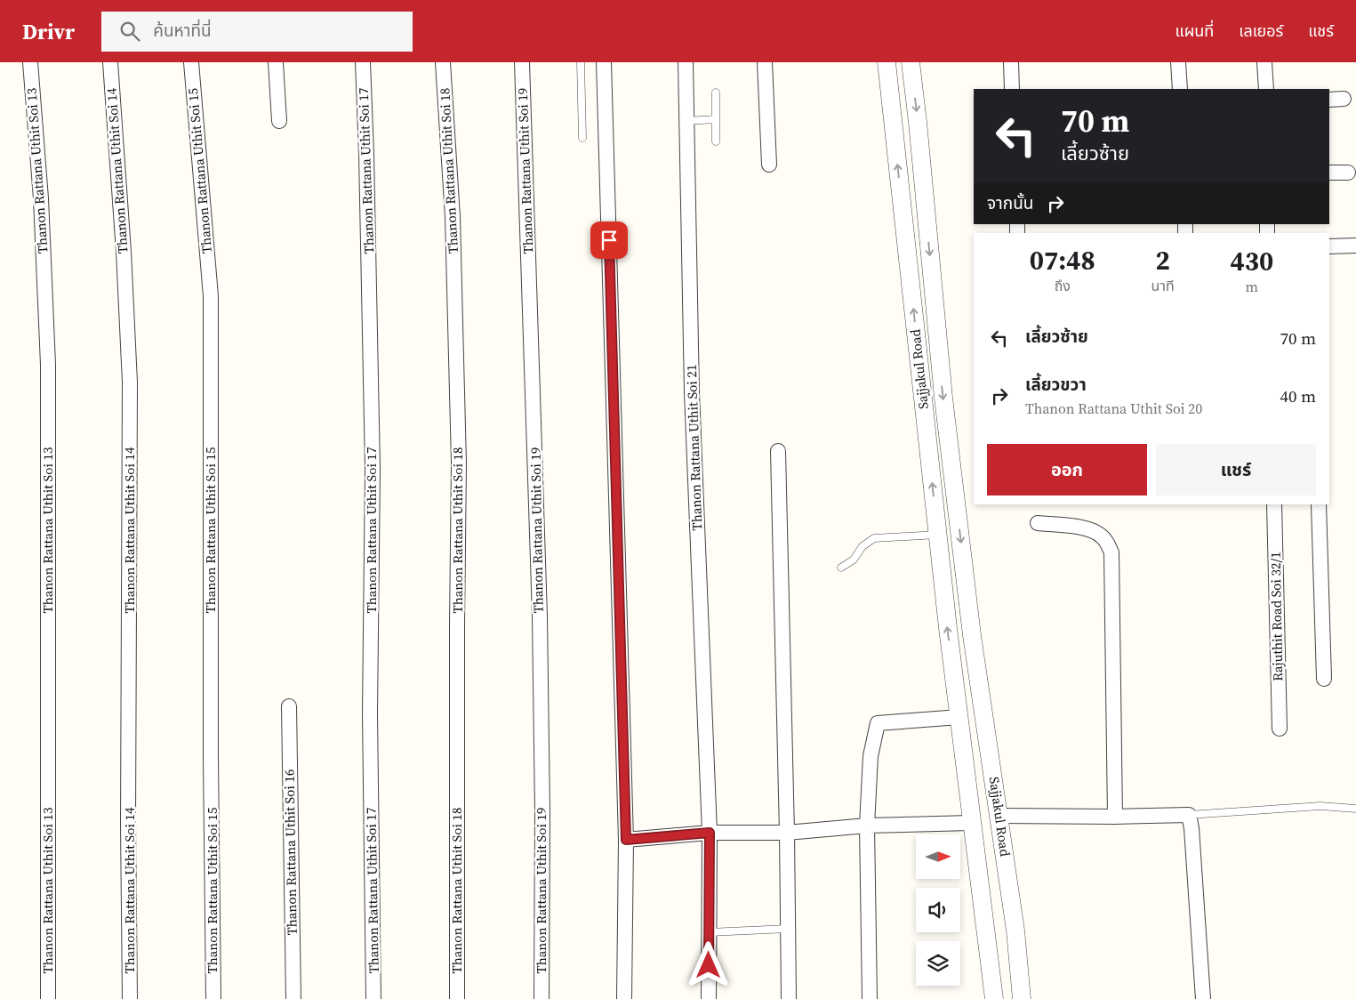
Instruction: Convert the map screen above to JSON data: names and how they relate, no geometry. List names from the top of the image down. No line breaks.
{"streets":{"street":["Thanon Rattana Uthit Soi 13","Thanon Rattana Uthit Soi 14","Thanon Rattana Uthit Soi 15","Thanon Rattana Uthit Soi 17","Thanon Rattana Uthit Soi 18","Thanon Rattana Uthit Soi 19","Sajjakul Road","Thanon Rattana Uthit Soi 21","Rajuthit Road Soi 32/1","Thanon Rattana Uthit Soi 16"]},"north":"right","page":{"header":"Drivr","search":"ค้นหาที่นี่","nav":["แผนที่","เลเยอร์","แชร์"],"turn":["70 m","เลี้ยวซ้าย"],"then":"จากนั้น","eta":["07:48","ถึง","2","นาที","430","m"],"list":[{"name":"เลี้ยวซ้าย","value":"70 m"},{"name":"เลี้ยวขวา","note":"Thanon Rattana Uthit Soi 20","value":"40 m"}],"buttons":["ออก","แชร์"]}}
